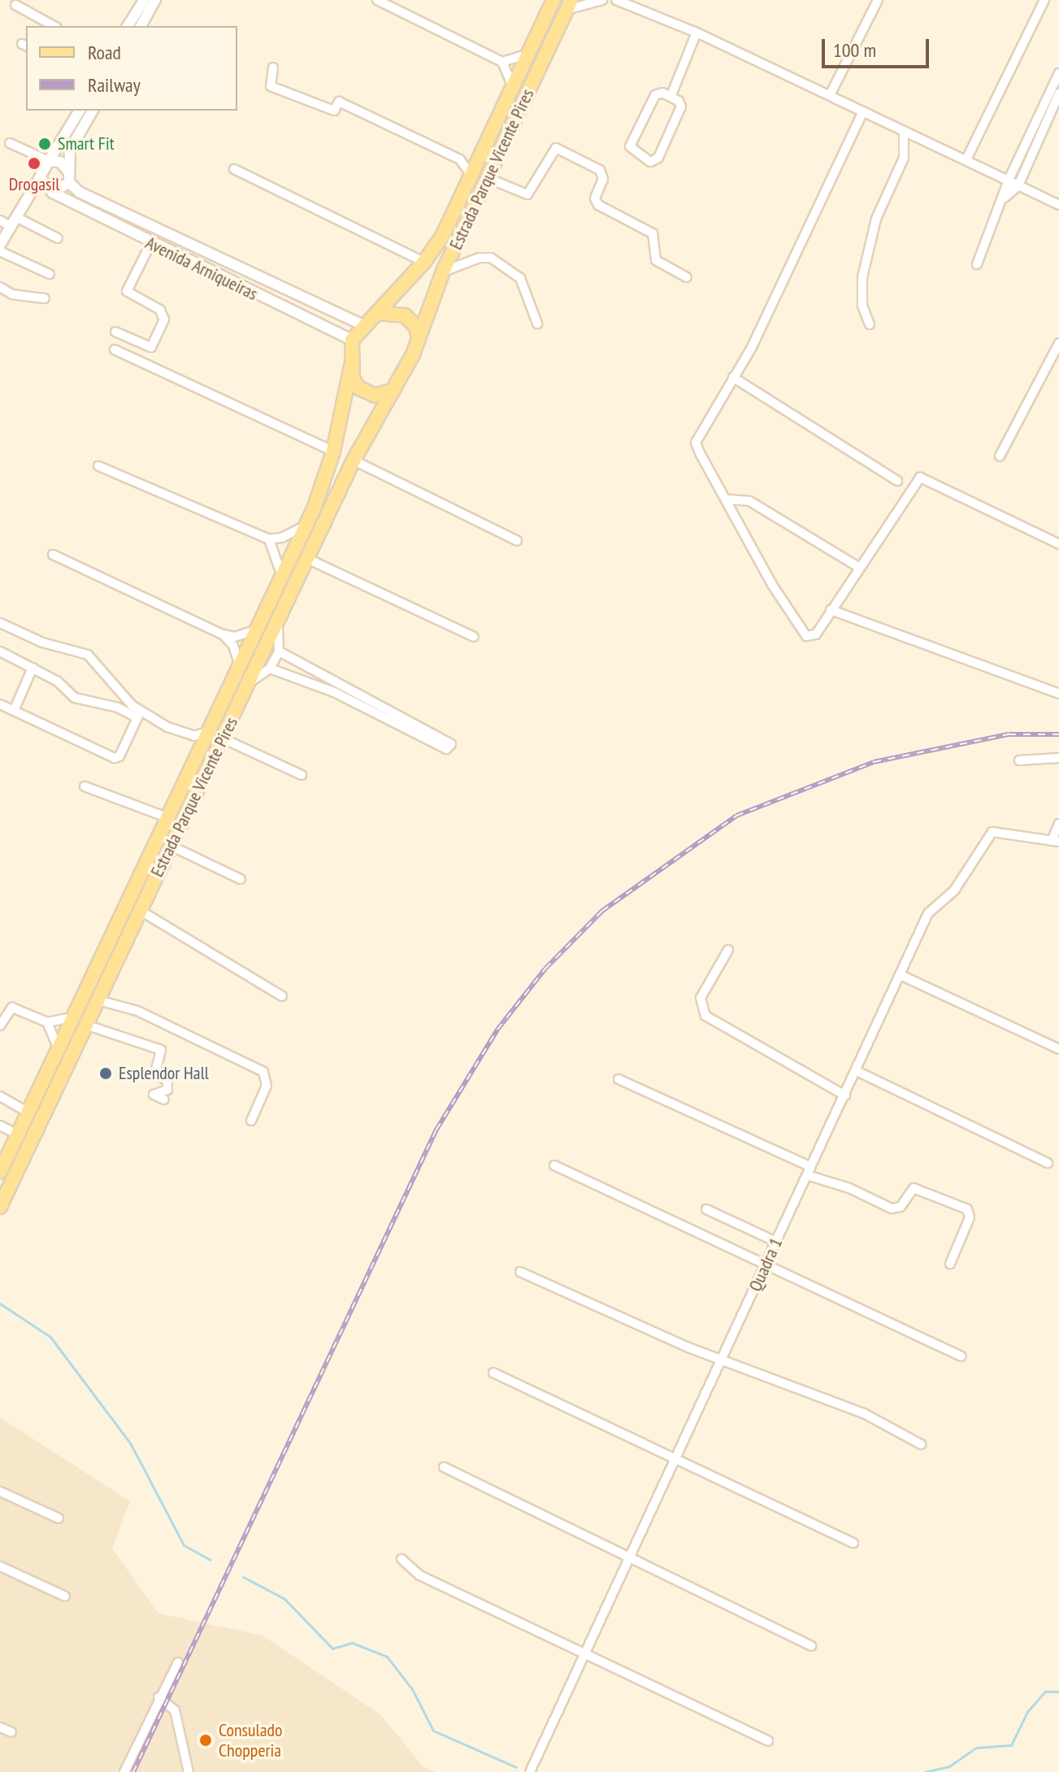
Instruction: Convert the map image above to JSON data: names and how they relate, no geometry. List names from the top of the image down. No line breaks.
{"streets":{"main road":["Estrada Parque Vicente Pires"],"street":["Avenida Arniqueiras","Quadra 1"]},"crossings":[["Estrada Parque Vicente Pires","Avenida Arniqueiras"]],"places":["Smart Fit","Drogasil","Esplendor Hall","Consulado Chopperia"],"legend":["Road","Railway"],"scale_bar":"100 m"}
